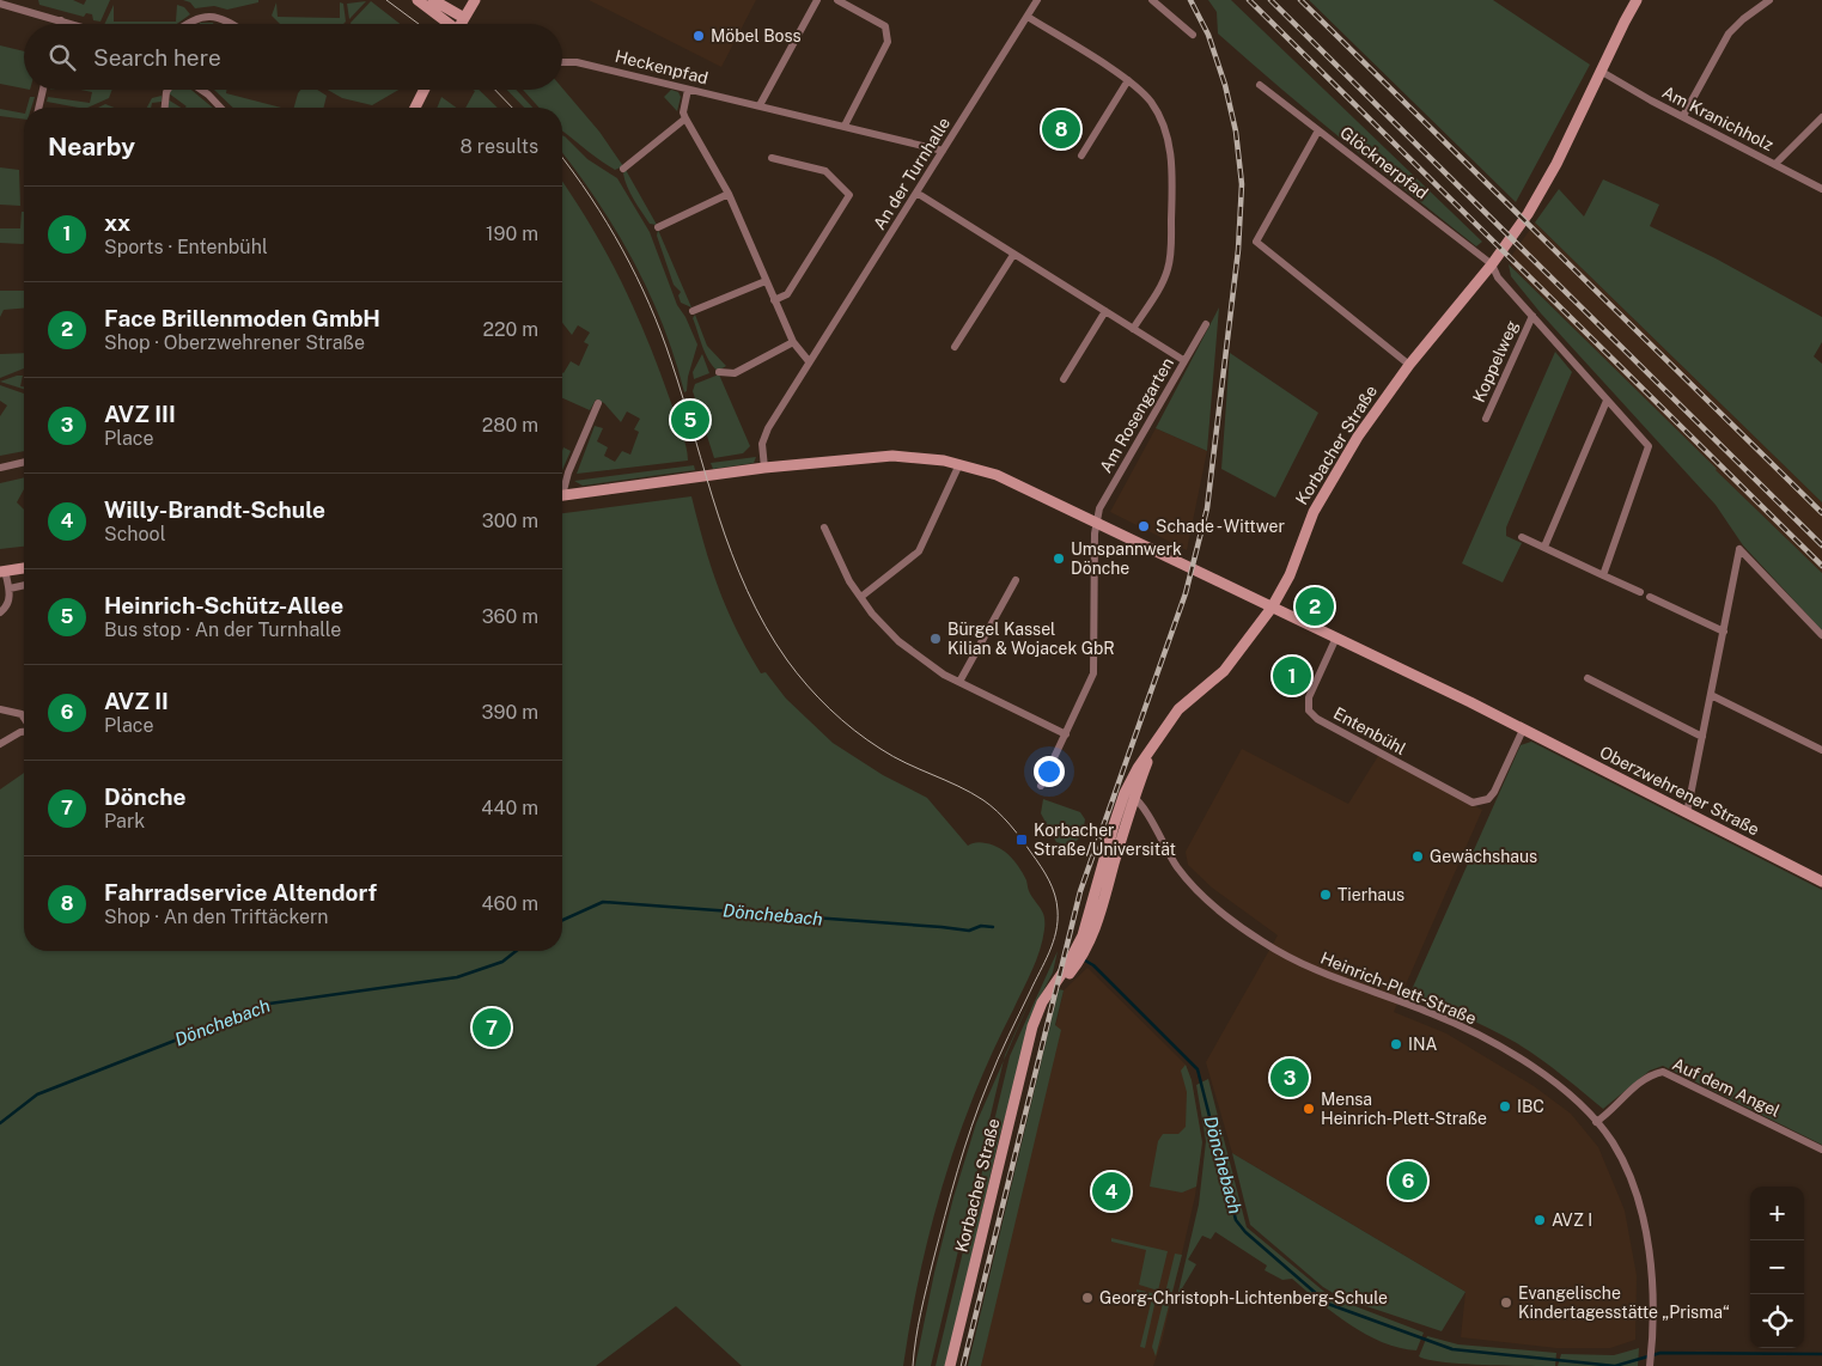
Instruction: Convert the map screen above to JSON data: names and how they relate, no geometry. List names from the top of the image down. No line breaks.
{"streets":{"street":["Heckenpfad","Am Kranichholz","Glöcknerpfad","An der Turnhalle","Koppelweg","Am Rosengarten","Korbacher Straße","Entenbühl","Oberzwehrener Straße","Heinrich-Plett-Straße","Auf dem Angel"]},"crossings":[["Heckenpfad","An der Turnhalle"],["Am Kranichholz","Korbacher Straße"],["Glöcknerpfad","Koppelweg"],["Glöcknerpfad","Korbacher Straße"],["An der Turnhalle","Oberzwehrener Straße"],["Am Rosengarten","Oberzwehrener Straße"],["Korbacher Straße","Oberzwehrener Straße"],["Korbacher Straße","Heinrich-Plett-Straße"],["Entenbühl","Oberzwehrener Straße"],["Heinrich-Plett-Straße","Auf dem Angel"]],"water":["Dönchebach"],"places":{"other":["Möbel Boss","Schade - Wittwer","Umspannwerk Dönche","Bürgel Kassel Kilian & Wojacek GbR","Gewächshaus","Tierhaus","INA","IBC","Mensa Heinrich-Plett-Straße","AVZ I","Georg-Christoph-Lichtenberg-Schule","Evangelische Kindertagesstätte „Prisma“"],"transit":["Korbacher Straße/Universität"]},"page":{"search":"Search here","pins":["8","5","2","1","7","3","6","4"],"heading":["Nearby","8 results"],"list":[{"mark":"1","name":"xx","note":"Sports · Entenbühl","value":"190 m"},{"mark":"2","name":"Face Brillenmoden GmbH","note":"Shop · Oberzwehrener Straße","value":"220 m"},{"mark":"3","name":"AVZ III","note":"Place","value":"280 m"},{"mark":"4","name":"Willy-Brandt-Schule","note":"School","value":"300 m"},{"mark":"5","name":"Heinrich-Schütz-Allee","note":"Bus stop · An der Turnhalle","value":"360 m"},{"mark":"6","name":"AVZ II","note":"Place","value":"390 m"},{"mark":"7","name":"Dönche","note":"Park","value":"440 m"},{"mark":"8","name":"Fahrradservice Altendorf","note":"Shop · An den Triftäckern","value":"460 m"}],"map_buttons":["+","−"]}}
